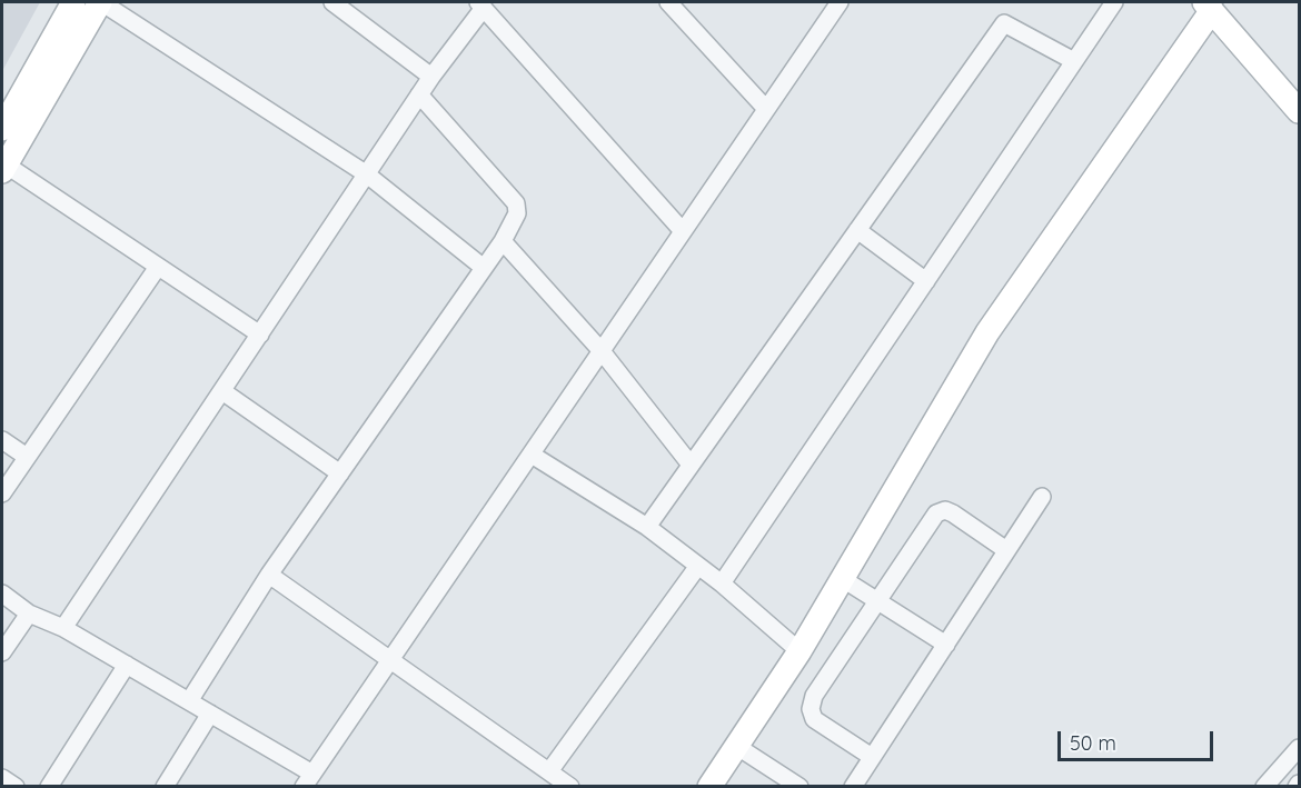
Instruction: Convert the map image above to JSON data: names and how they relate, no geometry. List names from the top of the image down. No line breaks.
{"scale_bar":"50 m"}
